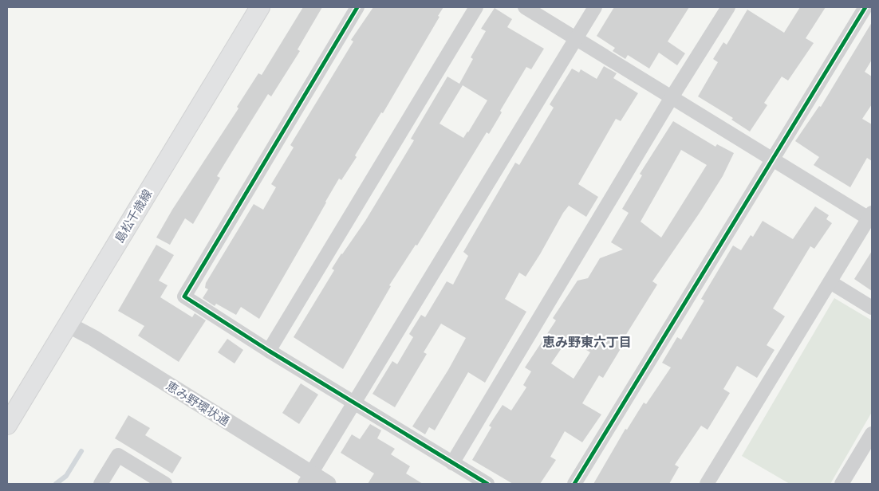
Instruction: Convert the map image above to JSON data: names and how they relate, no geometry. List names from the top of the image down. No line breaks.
{"streets":{"main road":["島松千歳線"],"street":["恵み野環状通"]},"crossings":[["島松千歳線","恵み野環状通"]],"districts":["恵み野東六丁目"]}
